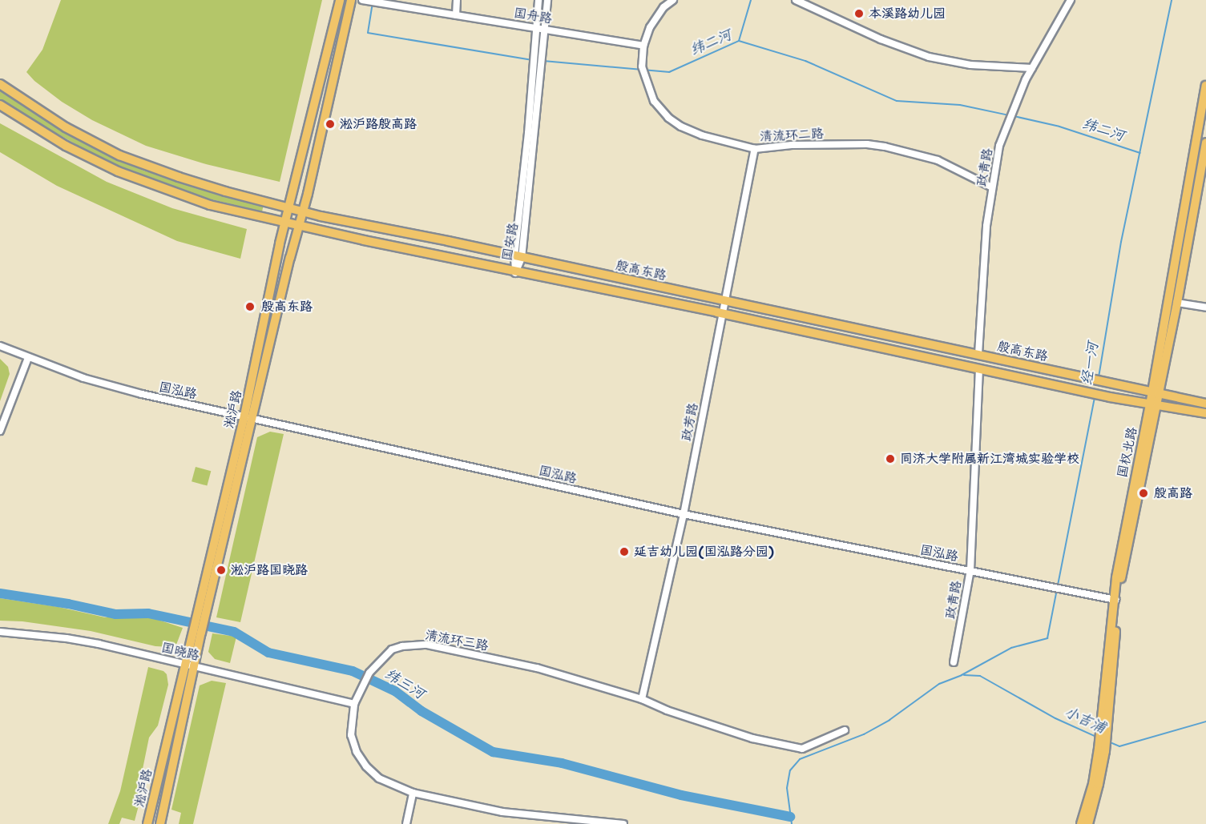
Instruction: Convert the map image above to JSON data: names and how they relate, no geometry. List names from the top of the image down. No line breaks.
{"streets":{"main road":["殷高东路","淞沪路","国权北路"],"street":["国舟路","清流环二路","政青路","国安路","国泓路","政芳路","清流环三路","国晓路"]},"crossings":[["国舟路","清流环二路"],["国舟路","国安路"],["清流环二路","政青路"],["清流环二路","政芳路"],["政青路","殷高东路"],["政青路","国泓路"],["国安路","殷高东路"],["殷高东路","淞沪路"],["殷高东路","政芳路"],["殷高东路","国权北路"],["国泓路","淞沪路"],["国泓路","政芳路"],["国泓路","国权北路"],["淞沪路","国晓路"],["政芳路","清流环三路"],["清流环三路","国晓路"]],"water":["纬二河","经一河","纬三河","小吉浦"],"places":["本溪路幼儿园","淞沪路殷高路","殷高东路","同济大学附属新江湾城实验学校","殷高路","延吉幼儿园(国泓路分园)","淞沪路国晓路"]}
